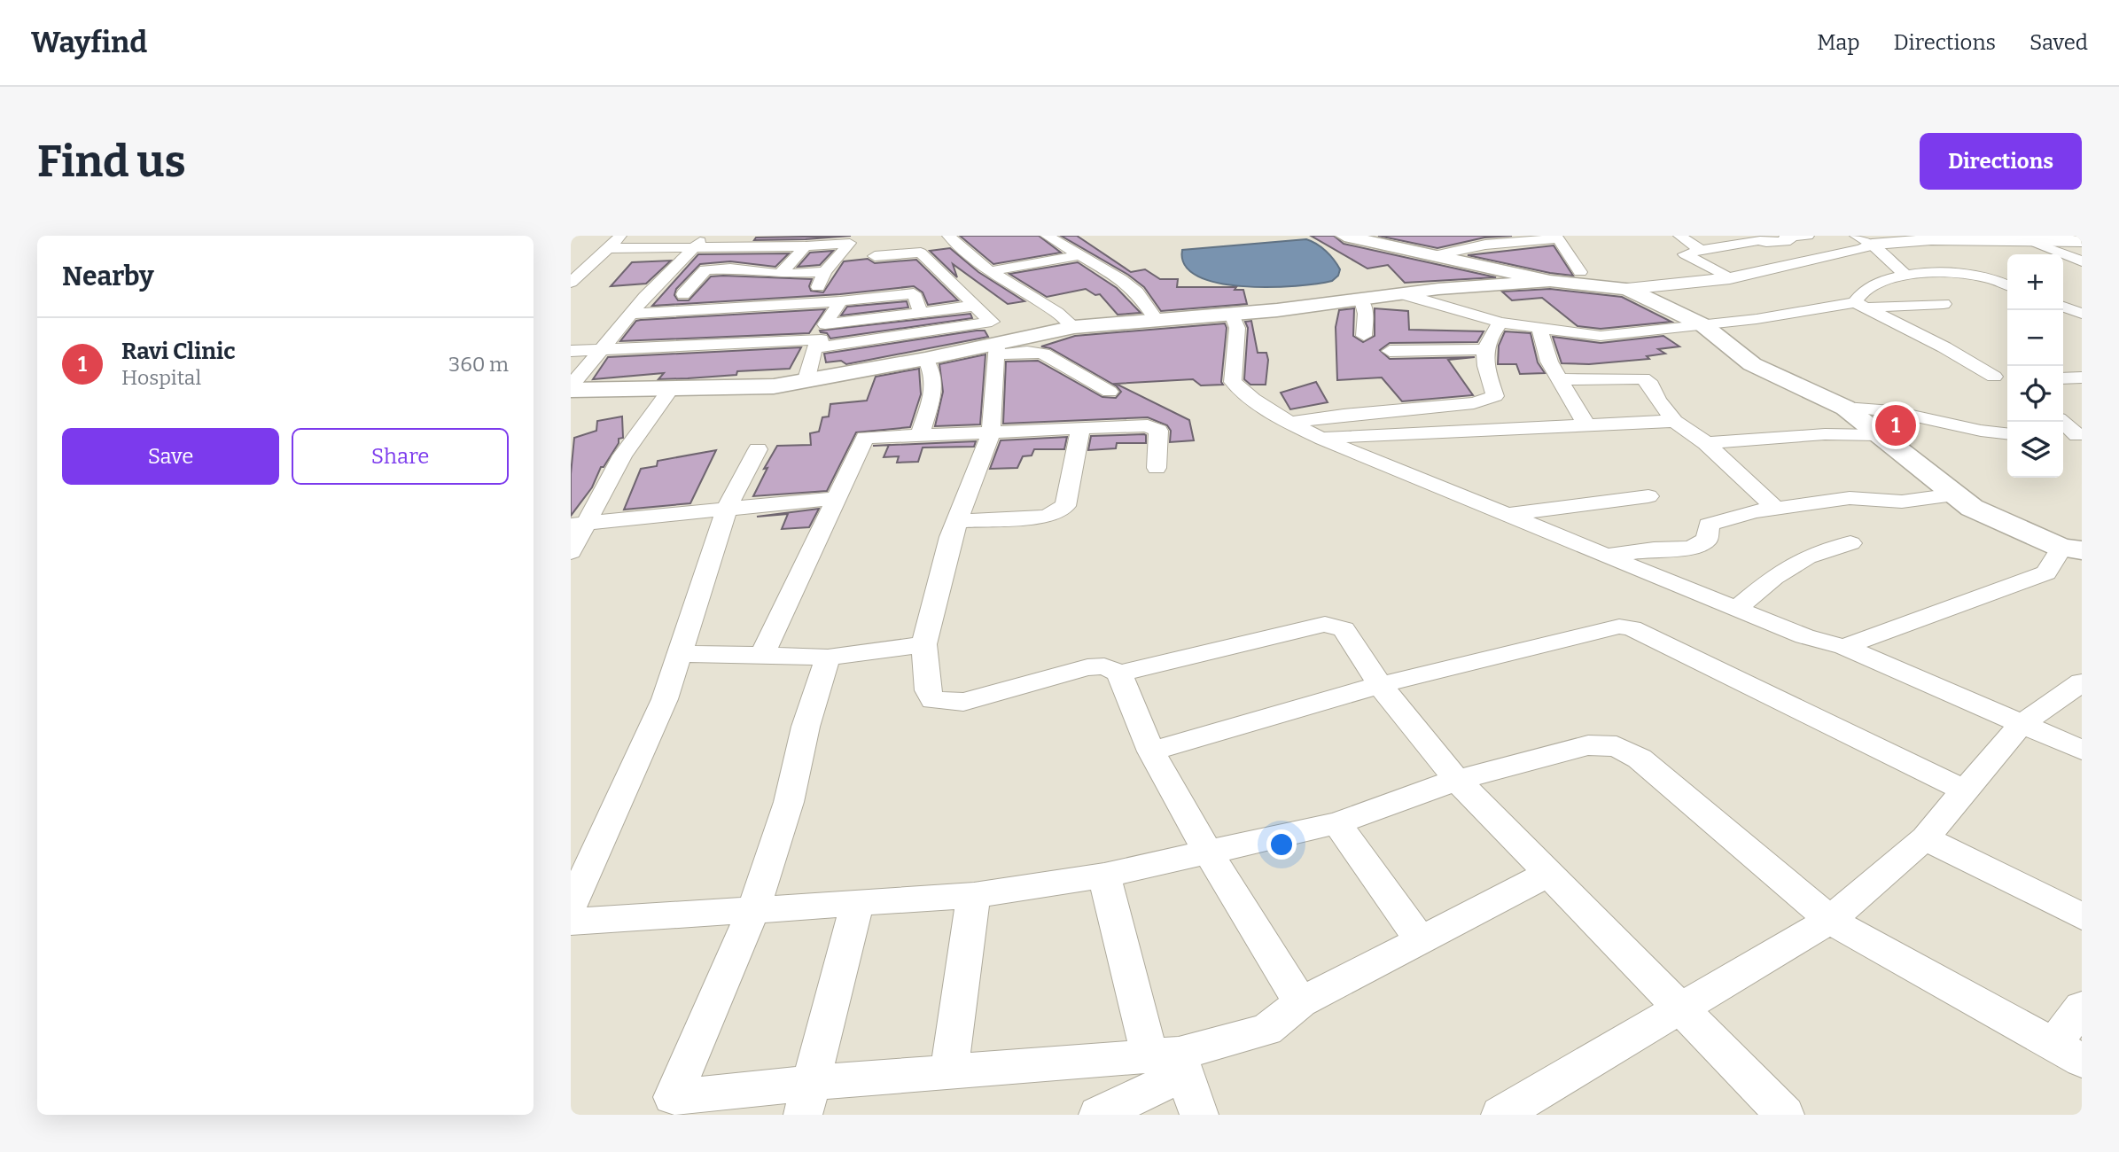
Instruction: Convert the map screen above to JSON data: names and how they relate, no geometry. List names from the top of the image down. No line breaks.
{"page":{"header":"Wayfind","nav":["Map","Directions","Saved"],"buttons":["Directions",["Save","Share"]],"title":"Find us","heading":"Nearby","map_buttons":["+","−"],"list":[{"mark":"1","name":"Ravi Clinic","note":"Hospital","value":"360 m"}],"pins":"1"}}
